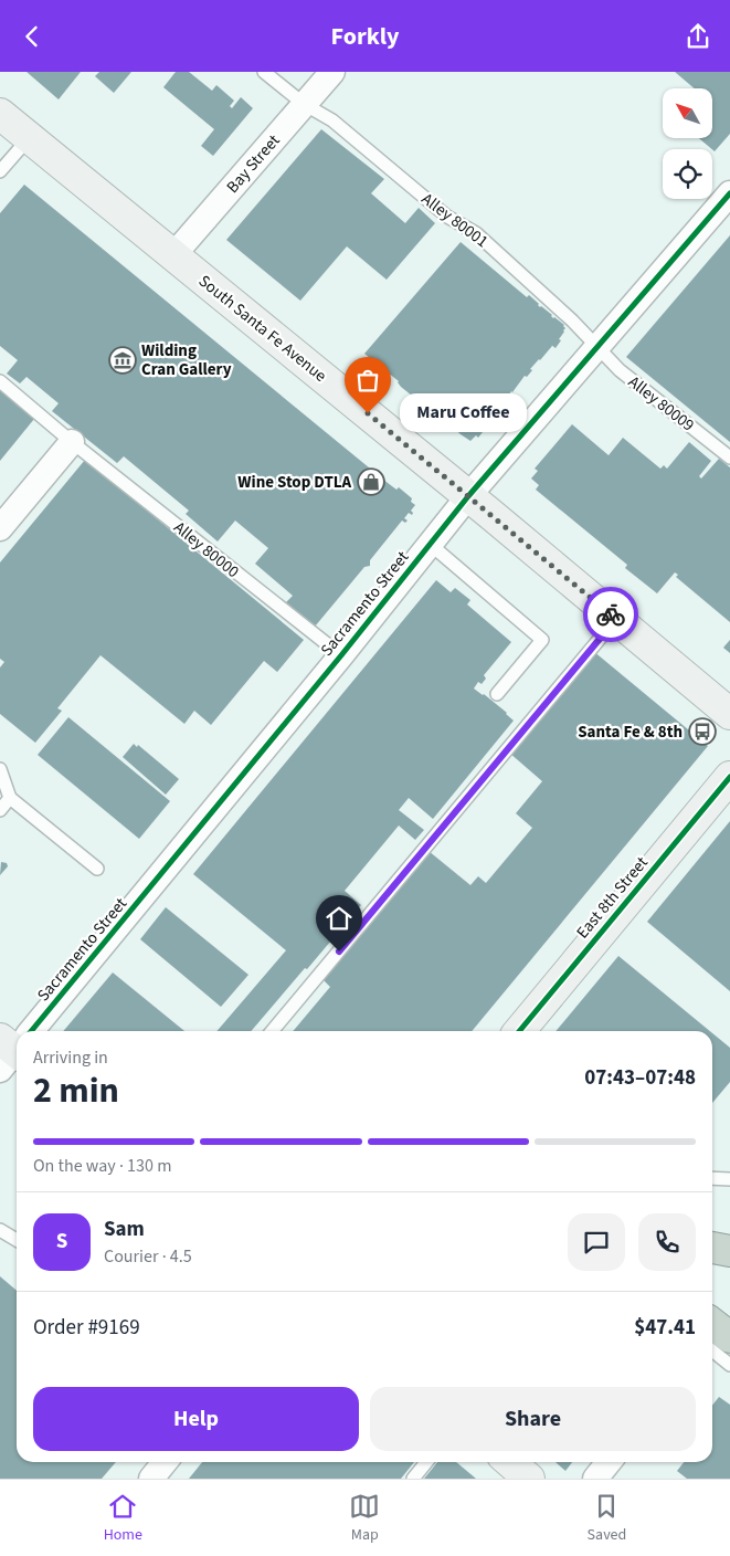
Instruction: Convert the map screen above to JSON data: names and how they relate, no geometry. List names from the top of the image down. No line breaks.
{"streets":{"main road":["South Santa Fe Avenue","East 8th Street"],"street":["Bay Street","Sacramento Street"],"lane":["Alley 80001","Alley 80009","Alley 80000"]},"crossings":[["Bay Street","Alley 80001"],["Bay Street","South Santa Fe Avenue"],["Alley 80001","Alley 80009"],["Alley 80001","Sacramento Street"],["South Santa Fe Avenue","Sacramento Street"],["Alley 80009","Sacramento Street"],["Alley 80000","Sacramento Street"]],"places":{"museum":["Wilding Cran Gallery"],"other":["Maru Coffee"],"shop":["Wine Stop DTLA"],"bus stop":["Santa Fe & 8th"]},"north":"top left","page":{"header":"Forkly","bubble":"Maru Coffee","heading":["2 min","Arriving in","07:43–07:48"],"panel":["Sam","Courier · 4.5","Order #9169","$47.41"],"bar":"On the way · 130 m","round":"S","buttons":["Help","Share"],"tabs":["Home","Map","Saved"]}}
